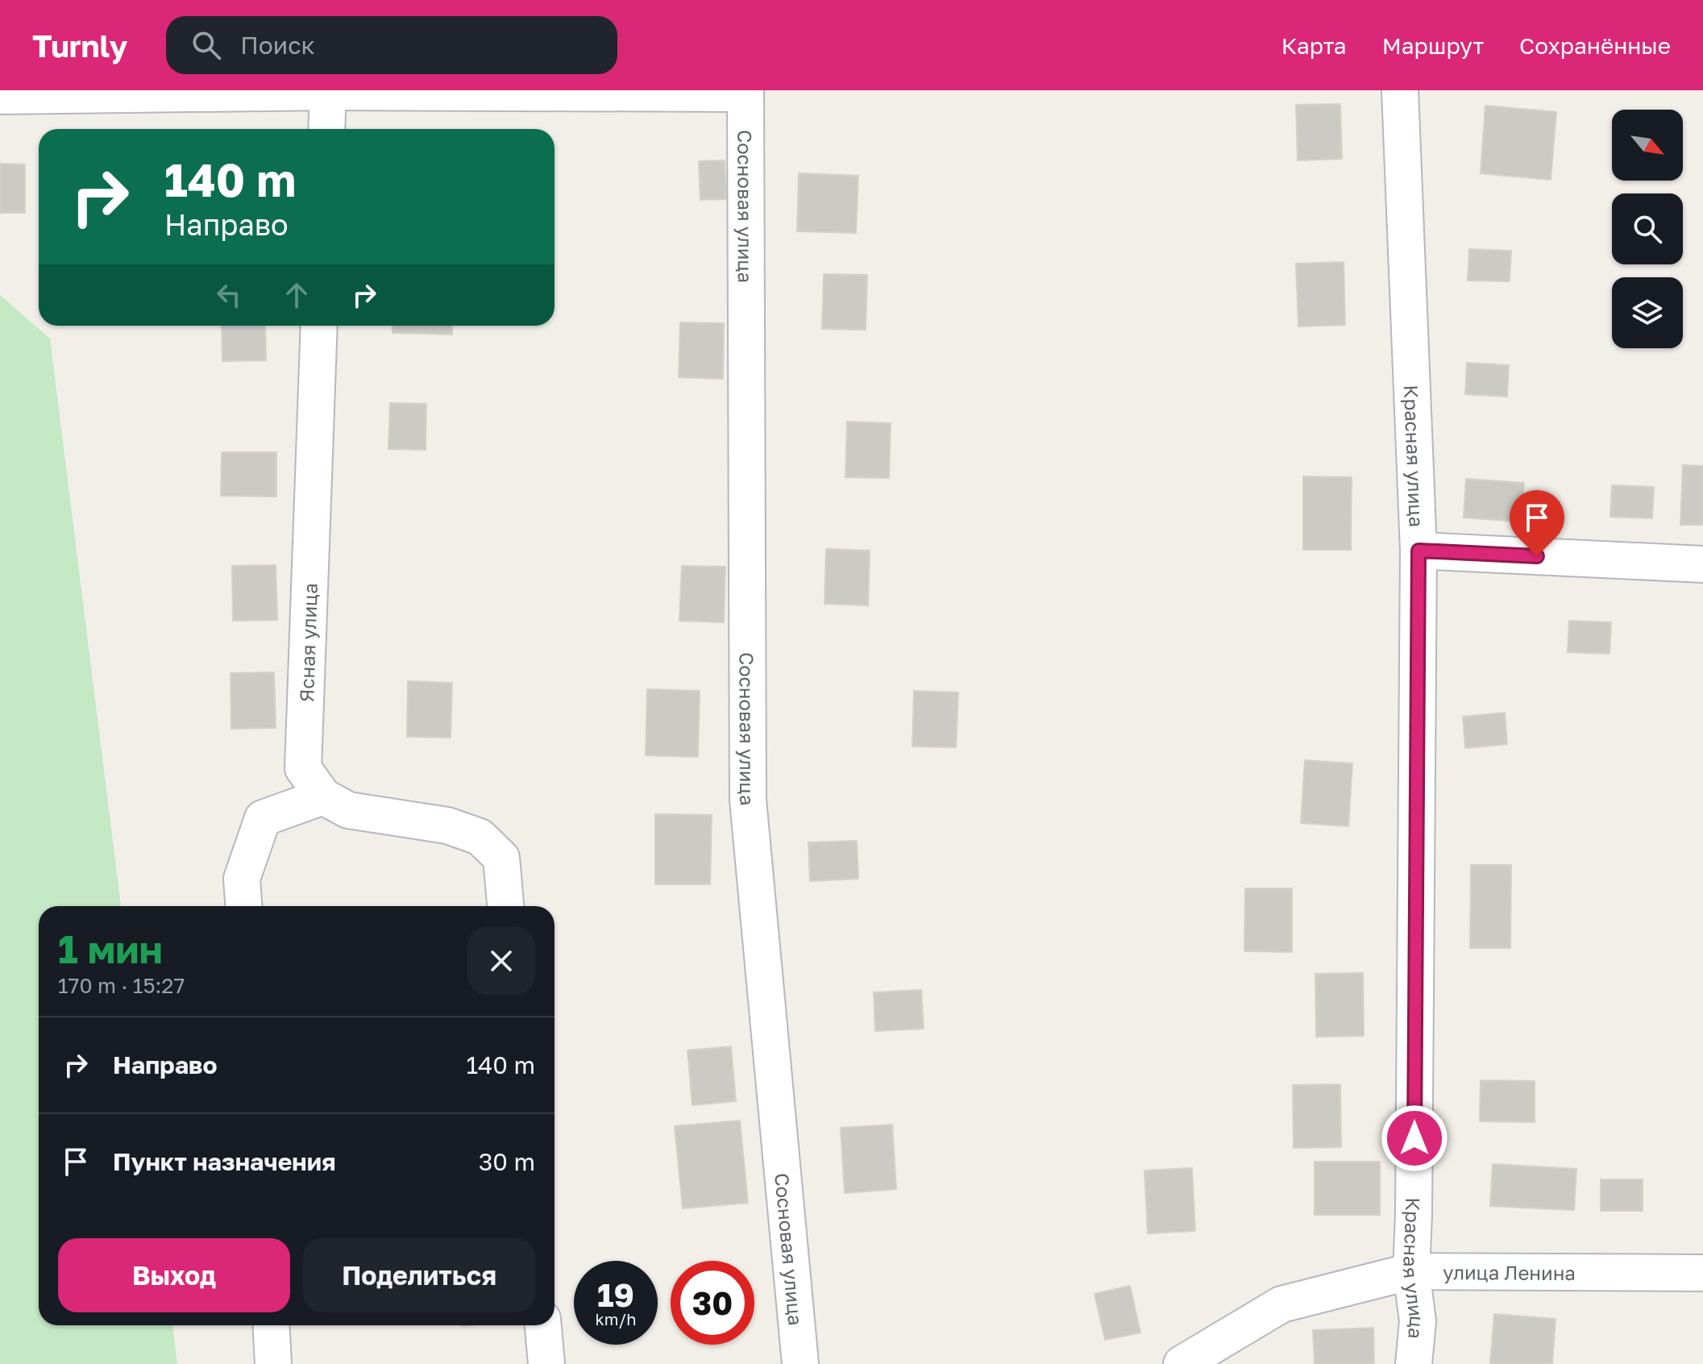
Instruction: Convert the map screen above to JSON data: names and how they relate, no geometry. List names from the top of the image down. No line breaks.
{"streets":{"street":["Сосновая улица","Красная улица","Ясная улица","улица Ленина"]},"crossings":[["Красная улица","улица Ленина"]],"north":"bottom right","page":{"header":"Turnly","search":"Поиск","nav":["Карта","Маршрут","Сохранённые"],"turn":["140 m","Направо"],"heading":["1 мин","170 m · 15:27"],"list":[{"name":"Направо","value":"140 m"},{"name":"Пункт назначения","value":"30 m"}],"buttons":["Выход","Поделиться"],"speed":"19 km/h","limit":"30"}}
